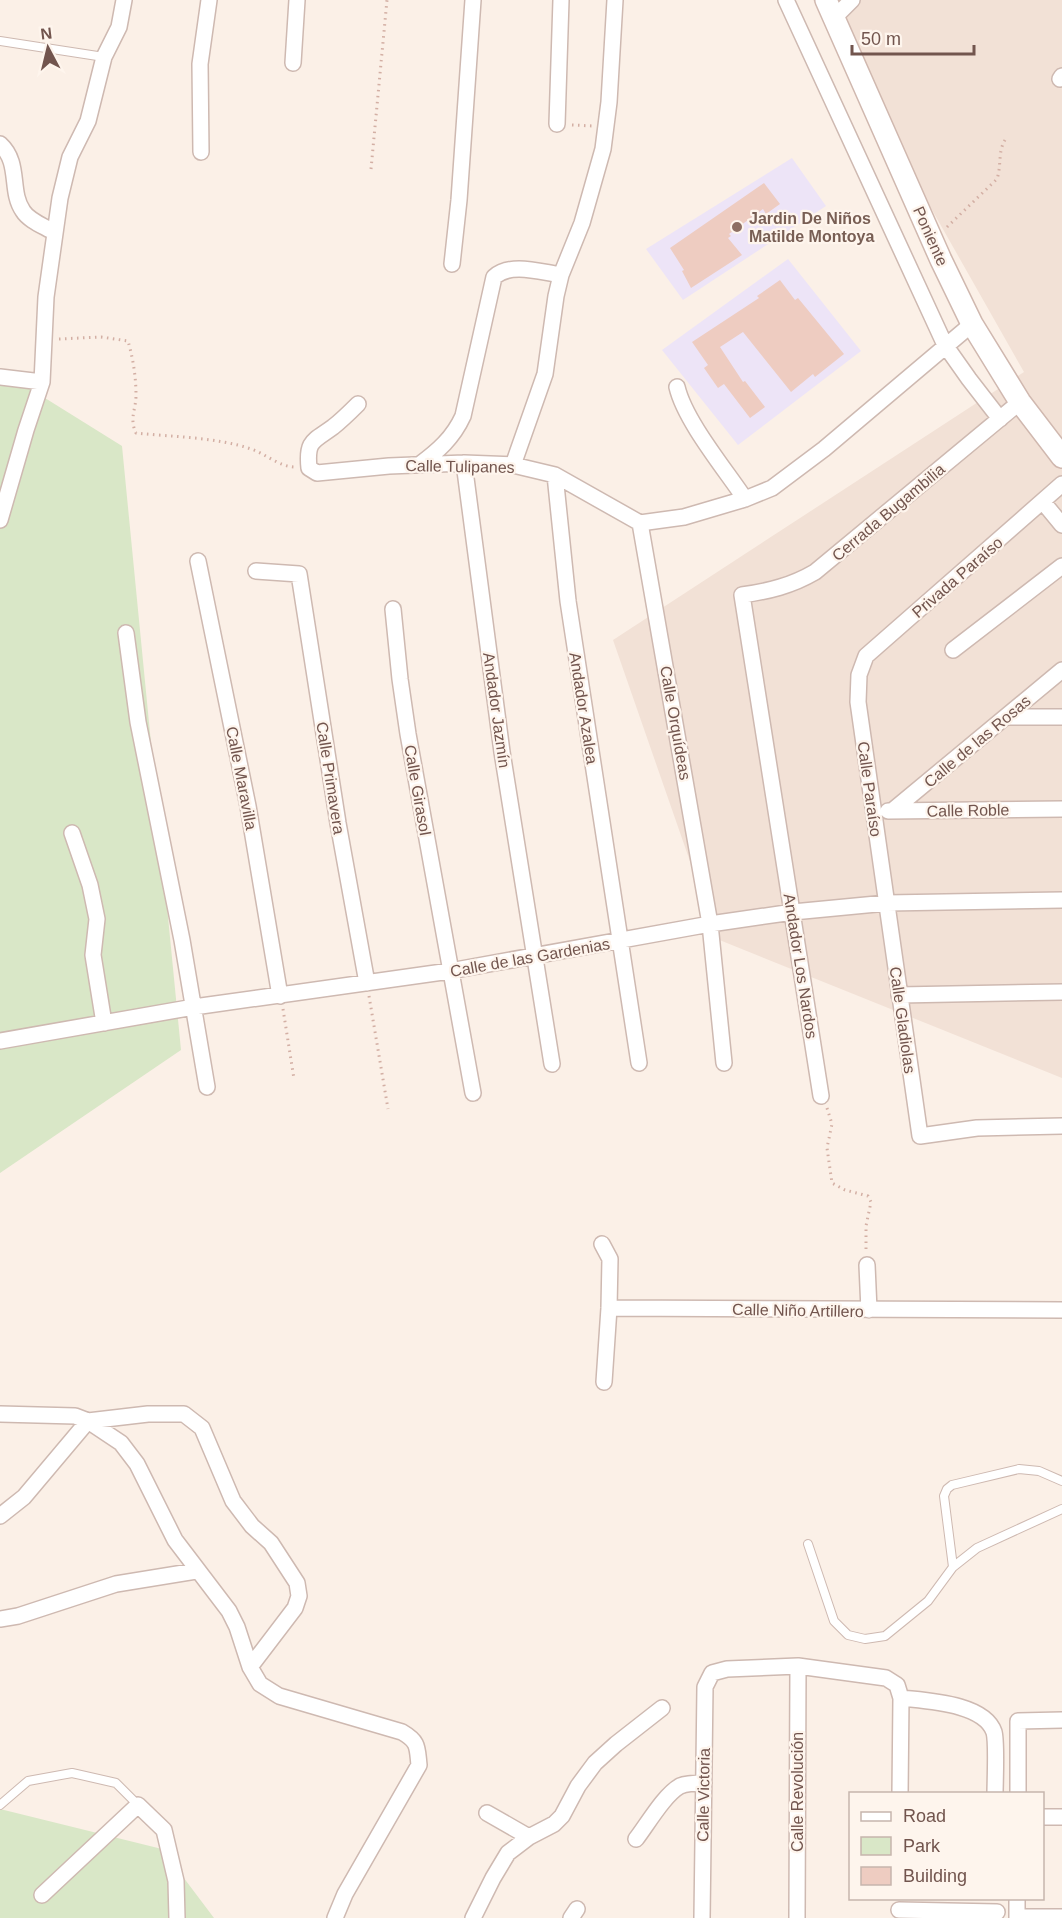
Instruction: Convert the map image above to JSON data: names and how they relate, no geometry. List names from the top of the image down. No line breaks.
{"streets":{"street":["Poniente","Calle Tulipanes","Cerrada Bugambilia","Privada Paraíso","Andador Azalea","Andador Jazmín","Calle Orquídeas","Calle de las Rosas","Calle Maravilla","Calle Primavera","Calle Paraíso","Calle Girasol","Calle Roble","Calle de las Gardenias","Andador Los Nardos","Calle Gladiolas","Calle Niño Artillero","Calle Revolución","Calle Victoria"]},"crossings":[["Poniente","Cerrada Bugambilia"],["Calle Tulipanes","Andador Azalea"],["Calle Tulipanes","Andador Jazmín"],["Calle Tulipanes","Calle Orquídeas"],["Cerrada Bugambilia","Andador Los Nardos"],["Privada Paraíso","Calle Paraíso"],["Andador Azalea","Calle de las Gardenias"],["Andador Jazmín","Calle de las Gardenias"],["Calle Orquídeas","Calle de las Gardenias"],["Calle de las Rosas","Calle Roble"],["Calle Maravilla","Calle de las Gardenias"],["Calle Primavera","Calle de las Gardenias"],["Calle Paraíso","Calle Roble"],["Calle Paraíso","Calle de las Gardenias"],["Calle Paraíso","Calle Gladiolas"],["Calle Girasol","Calle de las Gardenias"],["Calle de las Gardenias","Andador Los Nardos"],["Calle de las Gardenias","Calle Gladiolas"],["Calle Revolución","Calle Victoria"]],"places":["Jardin De Niños Matilde Montoya"],"legend":["Road","Park","Building"],"scale_bar":"50 m","north":"top"}
